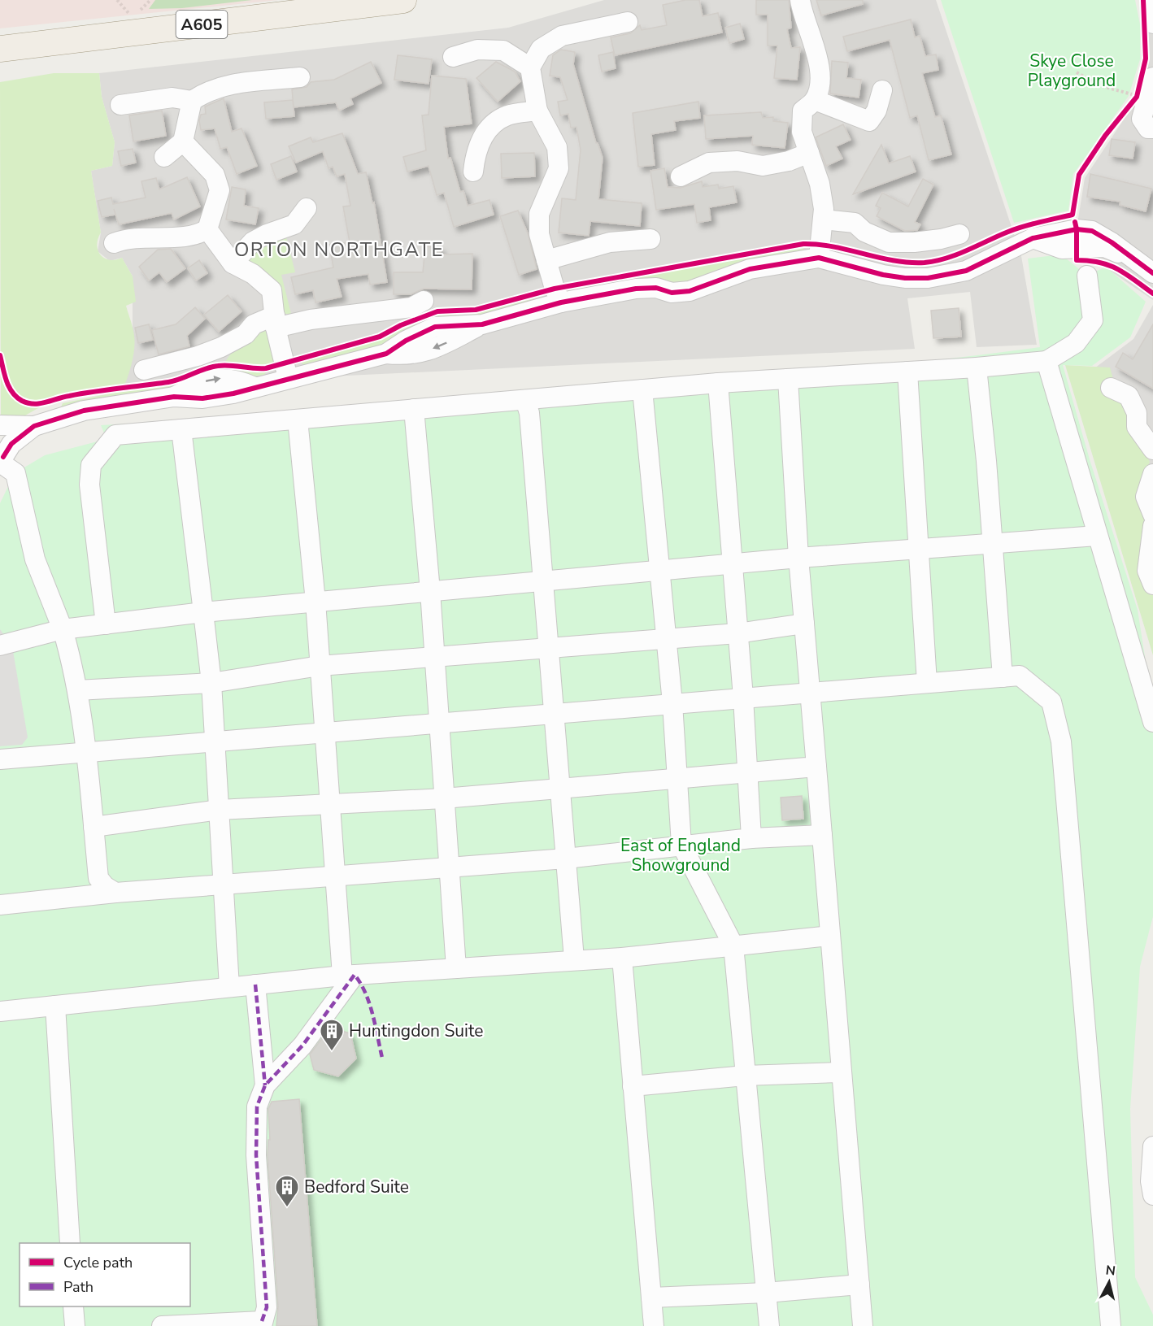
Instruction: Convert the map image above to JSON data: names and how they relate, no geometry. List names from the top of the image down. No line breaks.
{"streets":{"main road":["A605"]},"districts":["ORTON NORTHGATE"],"parks":["Skye Close Playground","East of England Showground"],"places":{"building":["Huntingdon Suite","Bedford Suite"]},"legend":["Cycle path","Path"],"north":"top"}
